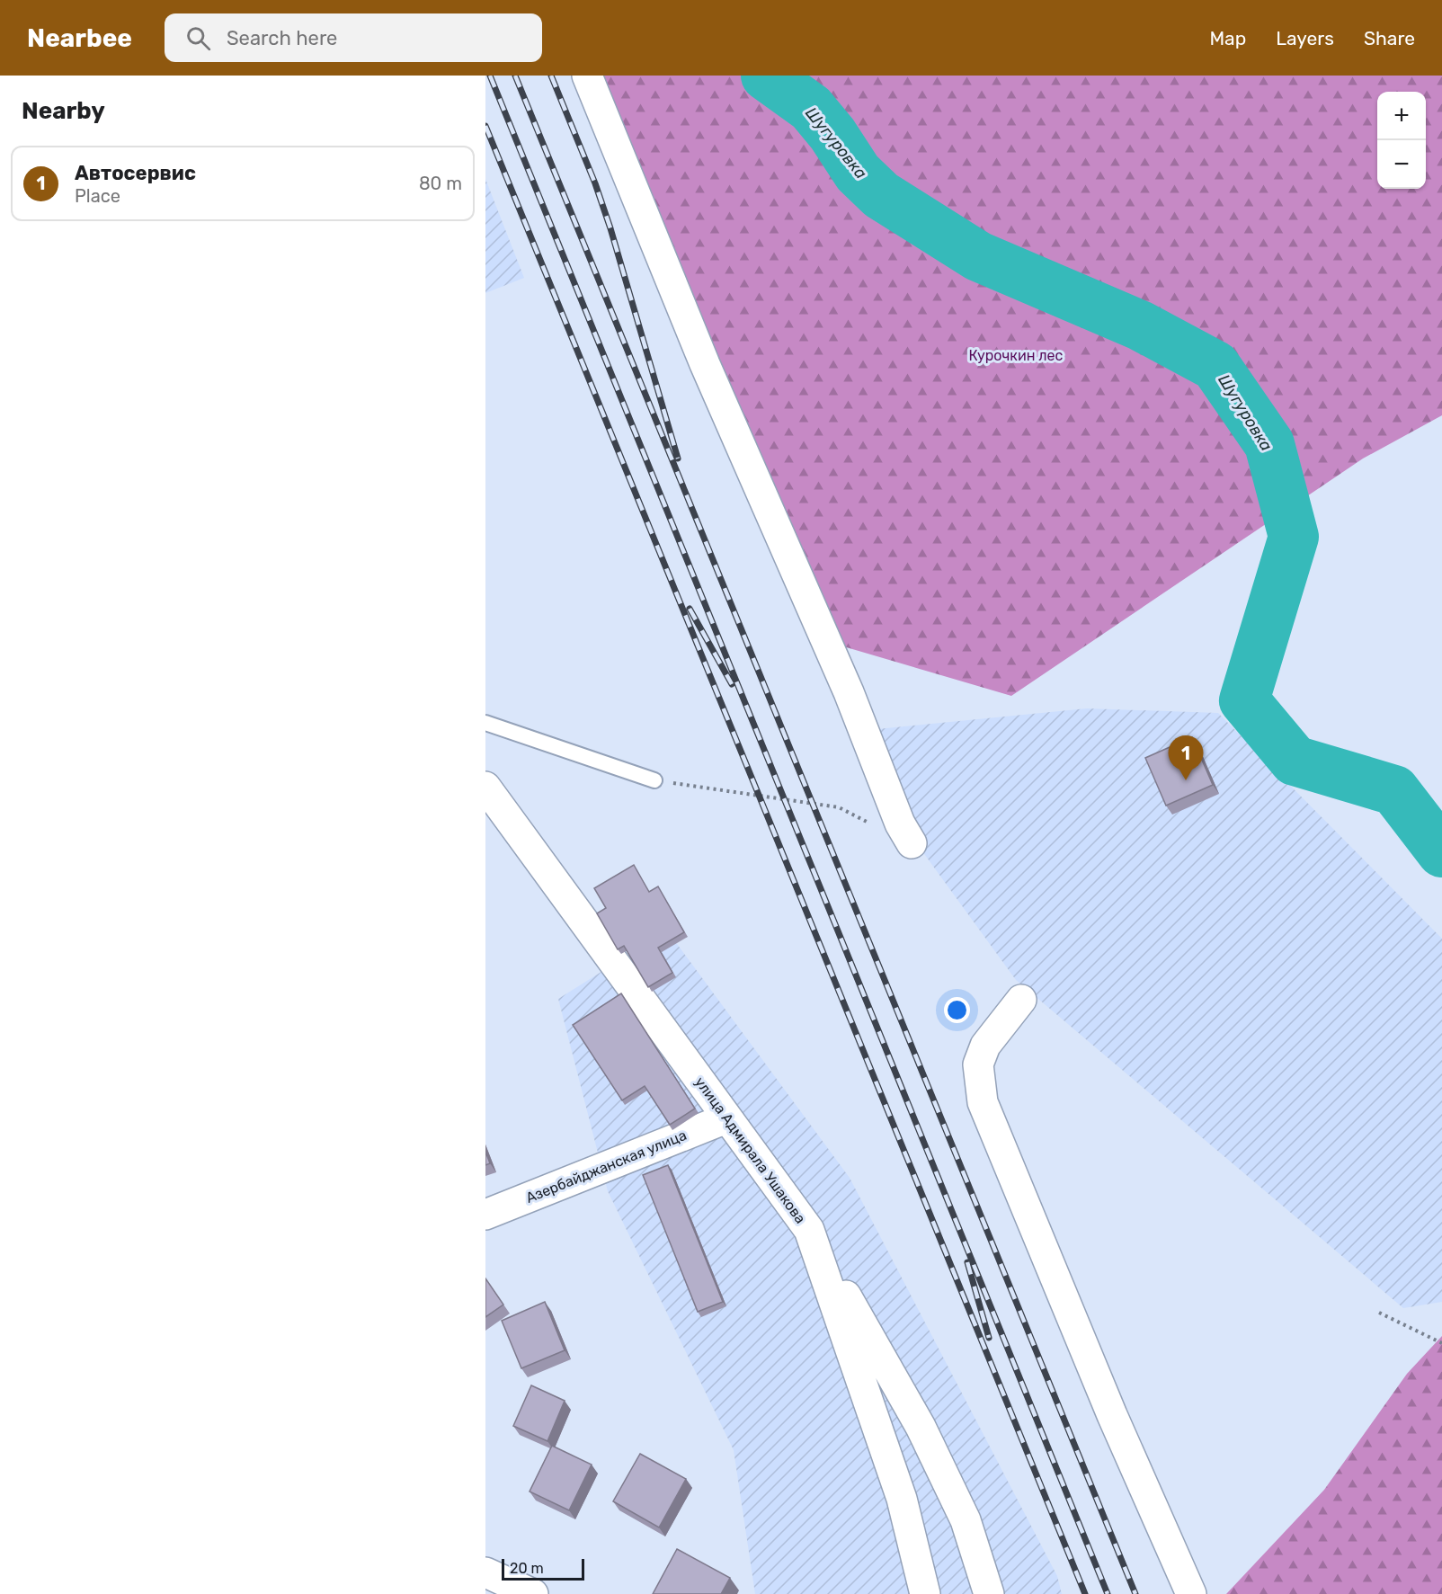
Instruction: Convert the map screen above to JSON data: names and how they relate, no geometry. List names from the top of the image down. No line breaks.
{"streets":{"street":["улица Адмирала Ушакова","Азербайджанская улица"]},"crossings":[["улица Адмирала Ушакова","Азербайджанская улица"]],"water":["Шугуровка"],"parks":["Курочкин лес"],"scale_bar":"20 m","page":{"header":"Nearbee","search":"Search here","nav":["Map","Layers","Share"],"heading":"Nearby","map_buttons":["+","−"],"list":[{"mark":"1","name":"Автосервис","note":"Place","value":"80 m"}],"pins":"1","scale":"20 m"}}
